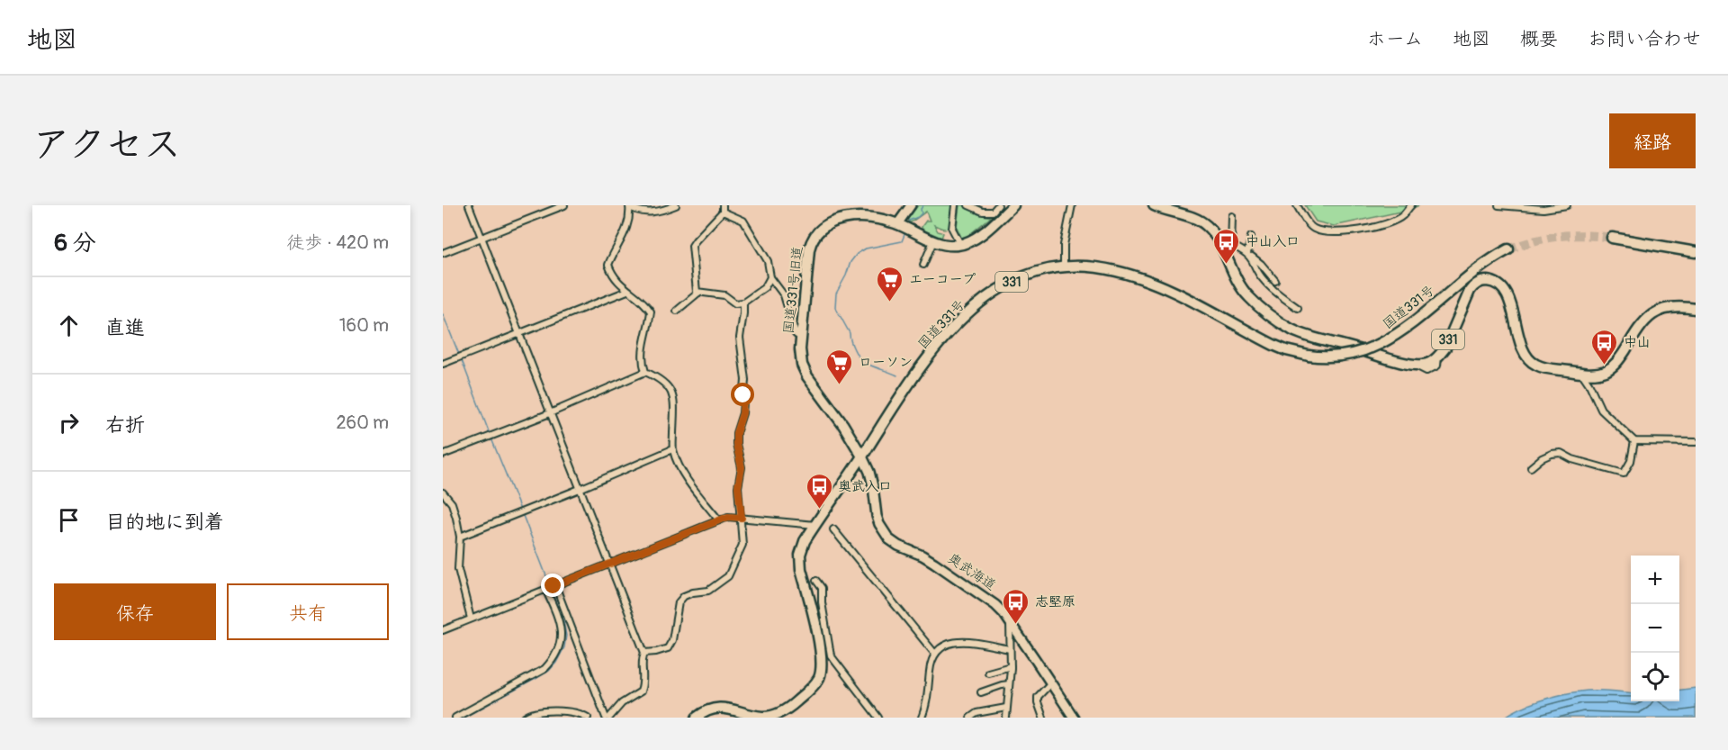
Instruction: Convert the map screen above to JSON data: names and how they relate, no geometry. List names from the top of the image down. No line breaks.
{"streets":{"highway":["331","国道331号旧道","国道331号"],"street":["奥武海道"]},"crossings":[["国道331号旧道","国道331号"],["国道331号旧道","奥武海道"],["国道331号","奥武海道"]],"places":{"bus stop":["中山入口","中山","奥武入口","志堅原"],"supermarket":["エーコープ","ローソン"]},"page":{"header":"地図","nav":["ホーム","地図","概要","お問い合わせ"],"title":"アクセス","buttons":["経路",["保存","共有"]],"heading":["6 分","徒歩 · 420 m"],"list":[["直進","160 m"],["右折","260 m"],"目的地に到着"],"map_buttons":["+","−"]}}
